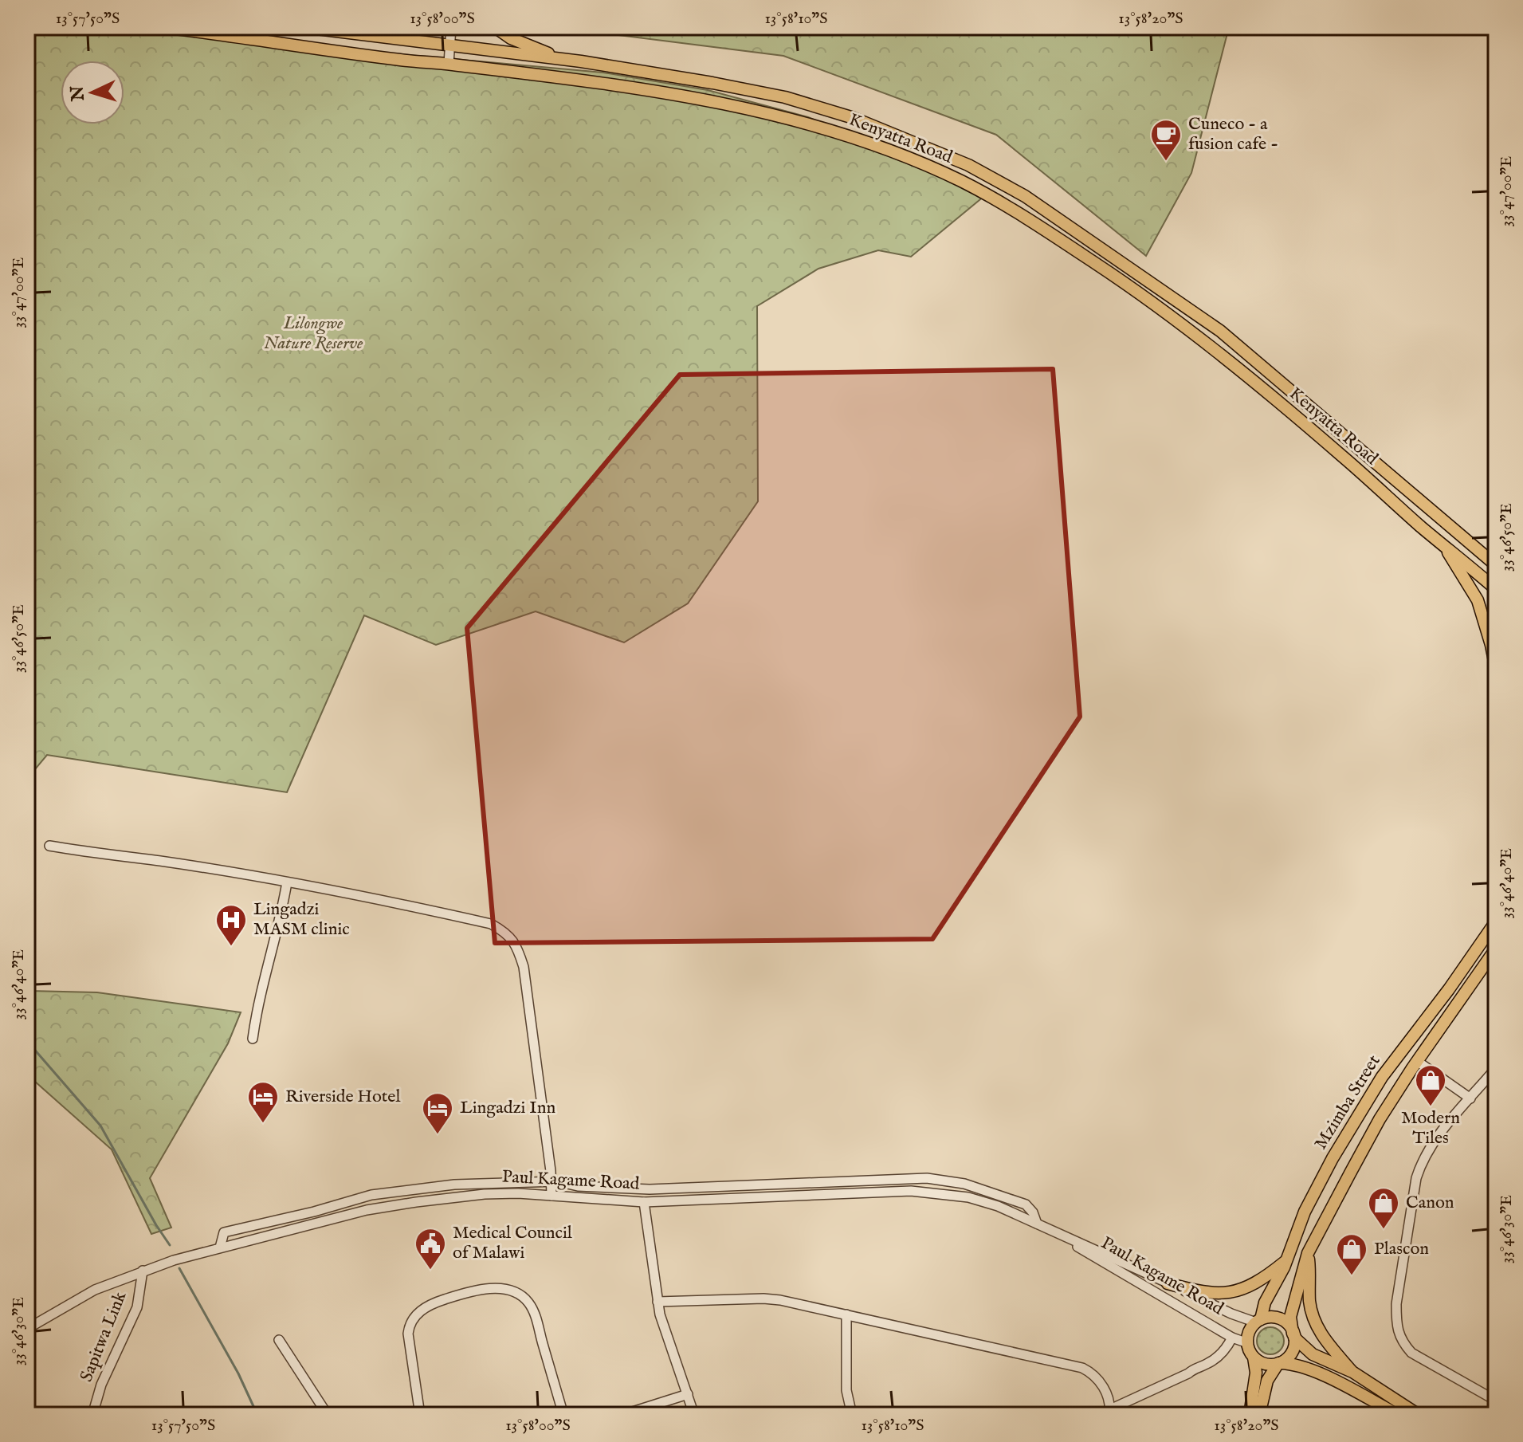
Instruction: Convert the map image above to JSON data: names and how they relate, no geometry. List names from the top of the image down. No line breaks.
{"streets":{"main road":["Kenyatta Road","Mzimba Street"],"street":["Paul Kagame Road","Sapitwa Link"]},"crossings":[["Mzimba Street","Paul Kagame Road"],["Paul Kagame Road","Sapitwa Link"]],"parks":["Lilongwe Nature Reserve"],"places":{"cafe":["Cuneco - a fusion cafe -"],"hospital":["Lingadzi MASM clinic"],"shop":["Modern Tiles","Canon","Plascon"],"hotel":["Riverside Hotel","Lingadzi Inn"],"public building":["Medical Council of Malawi"]},"north":"left","coordinates":["13°57'50\"S","13°58'00\"S","13°58'10\"S","13°58'20\"S","33°47'00\"E","33°46'50\"E","33°46'40\"E","33°46'30\"E"]}
